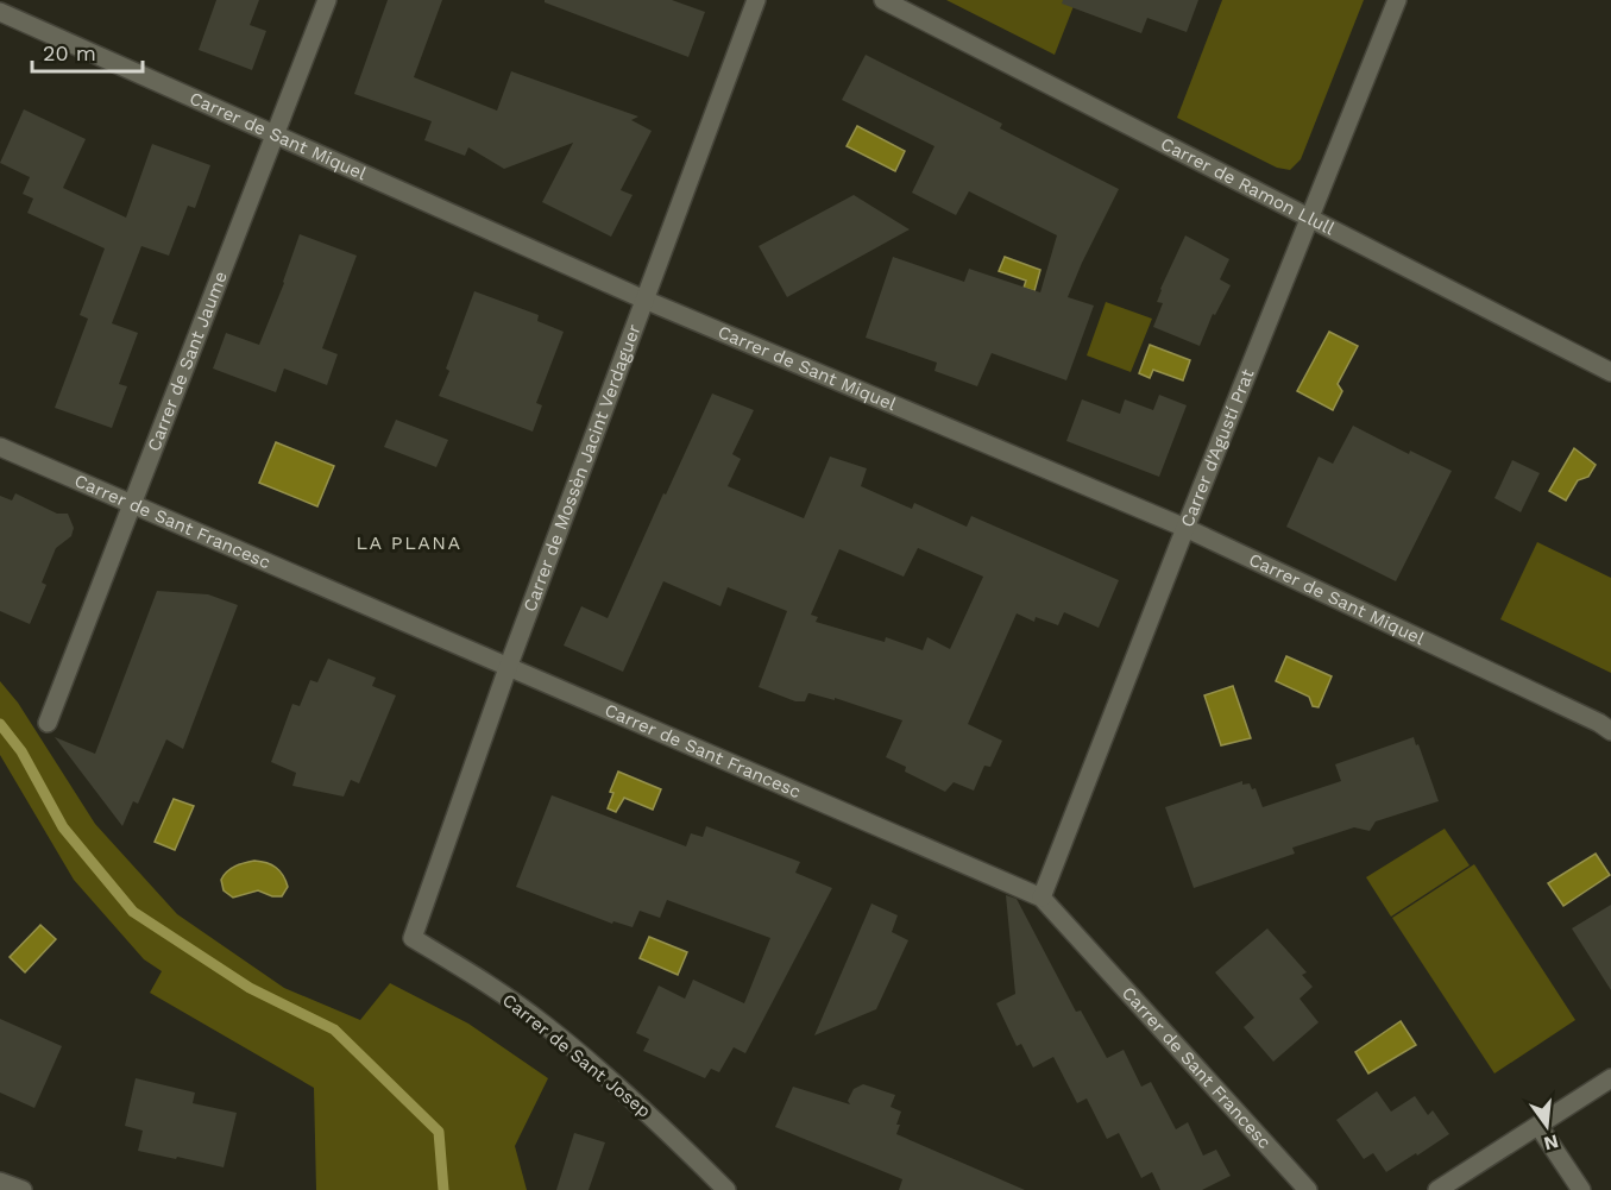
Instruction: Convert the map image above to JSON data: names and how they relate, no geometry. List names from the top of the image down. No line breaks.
{"streets":{"street":["Carrer de Sant Miquel","Carrer de Ramon Llull","Carrer de Sant Jaume","Carrer d'Agustí Prat","Carrer de Mossèn Jacint Verdaguer","Carrer de Sant Francesc","Carrer de Sant Josep"]},"crossings":[["Carrer de Sant Miquel","Carrer de Sant Jaume"],["Carrer de Sant Miquel","Carrer d'Agustí Prat"],["Carrer de Sant Miquel","Carrer de Mossèn Jacint Verdaguer"],["Carrer de Ramon Llull","Carrer d'Agustí Prat"],["Carrer de Sant Jaume","Carrer de Sant Francesc"],["Carrer d'Agustí Prat","Carrer de Sant Francesc"],["Carrer de Mossèn Jacint Verdaguer","Carrer de Sant Francesc"],["Carrer de Mossèn Jacint Verdaguer","Carrer de Sant Josep"]],"districts":["LA PLANA"],"scale_bar":"20 m","north":"bottom"}
